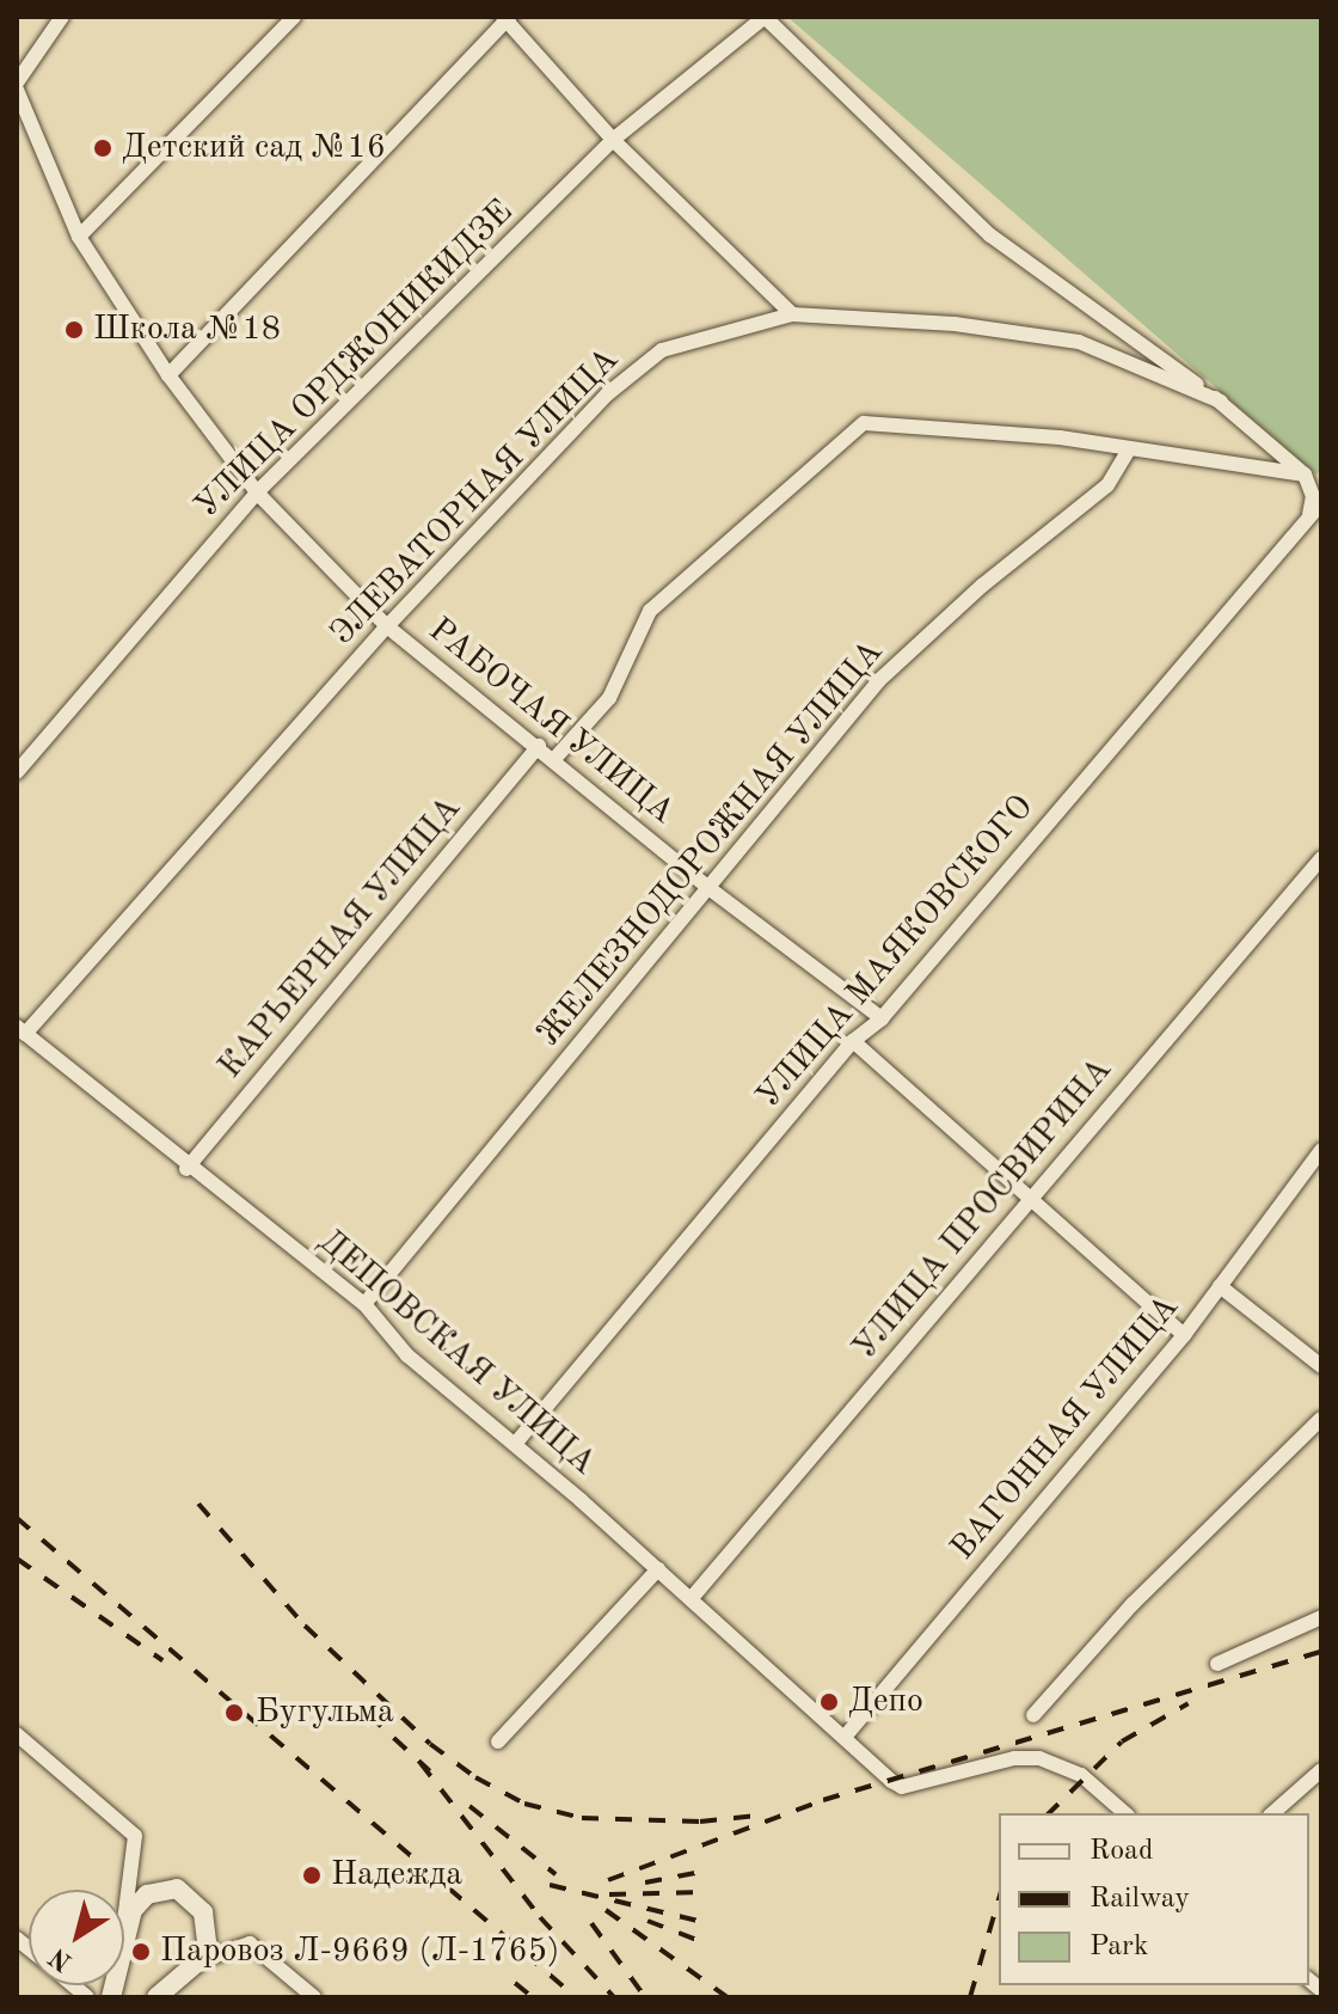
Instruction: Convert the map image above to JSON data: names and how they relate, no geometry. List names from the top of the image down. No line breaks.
{"streets":{"street":["УЛИЦА ОРДЖОНИКИДЗЕ","ЭЛЕВАТОРНАЯ УЛИЦА","РАБОЧАЯ УЛИЦА","ЖЕЛЕЗНОДОРОЖНАЯ УЛИЦА","КАРЬЕРНАЯ УЛИЦА","УЛИЦА МАЯКОВСКОГО","УЛИЦА ПРОСВИРИНА","ДЕПОВСКАЯ УЛИЦА","ВАГОННАЯ УЛИЦА"]},"crossings":[["УЛИЦА ОРДЖОНИКИДЗЕ","РАБОЧАЯ УЛИЦА"],["ЭЛЕВАТОРНАЯ УЛИЦА","РАБОЧАЯ УЛИЦА"],["ЭЛЕВАТОРНАЯ УЛИЦА","ДЕПОВСКАЯ УЛИЦА"],["РАБОЧАЯ УЛИЦА","ЖЕЛЕЗНОДОРОЖНАЯ УЛИЦА"],["РАБОЧАЯ УЛИЦА","КАРЬЕРНАЯ УЛИЦА"],["РАБОЧАЯ УЛИЦА","УЛИЦА МАЯКОВСКОГО"],["ЖЕЛЕЗНОДОРОЖНАЯ УЛИЦА","ДЕПОВСКАЯ УЛИЦА"],["КАРЬЕРНАЯ УЛИЦА","ДЕПОВСКАЯ УЛИЦА"],["УЛИЦА МАЯКОВСКОГО","ДЕПОВСКАЯ УЛИЦА"],["УЛИЦА ПРОСВИРИНА","ДЕПОВСКАЯ УЛИЦА"],["ДЕПОВСКАЯ УЛИЦА","ВАГОННАЯ УЛИЦА"]],"places":["Детский сад №16","Школа №18","Депо","Бугульма","Надежда","Паровоз Л-9669 (Л-1765)"],"legend":["Road","Railway","Park"],"north":"bottom left"}
